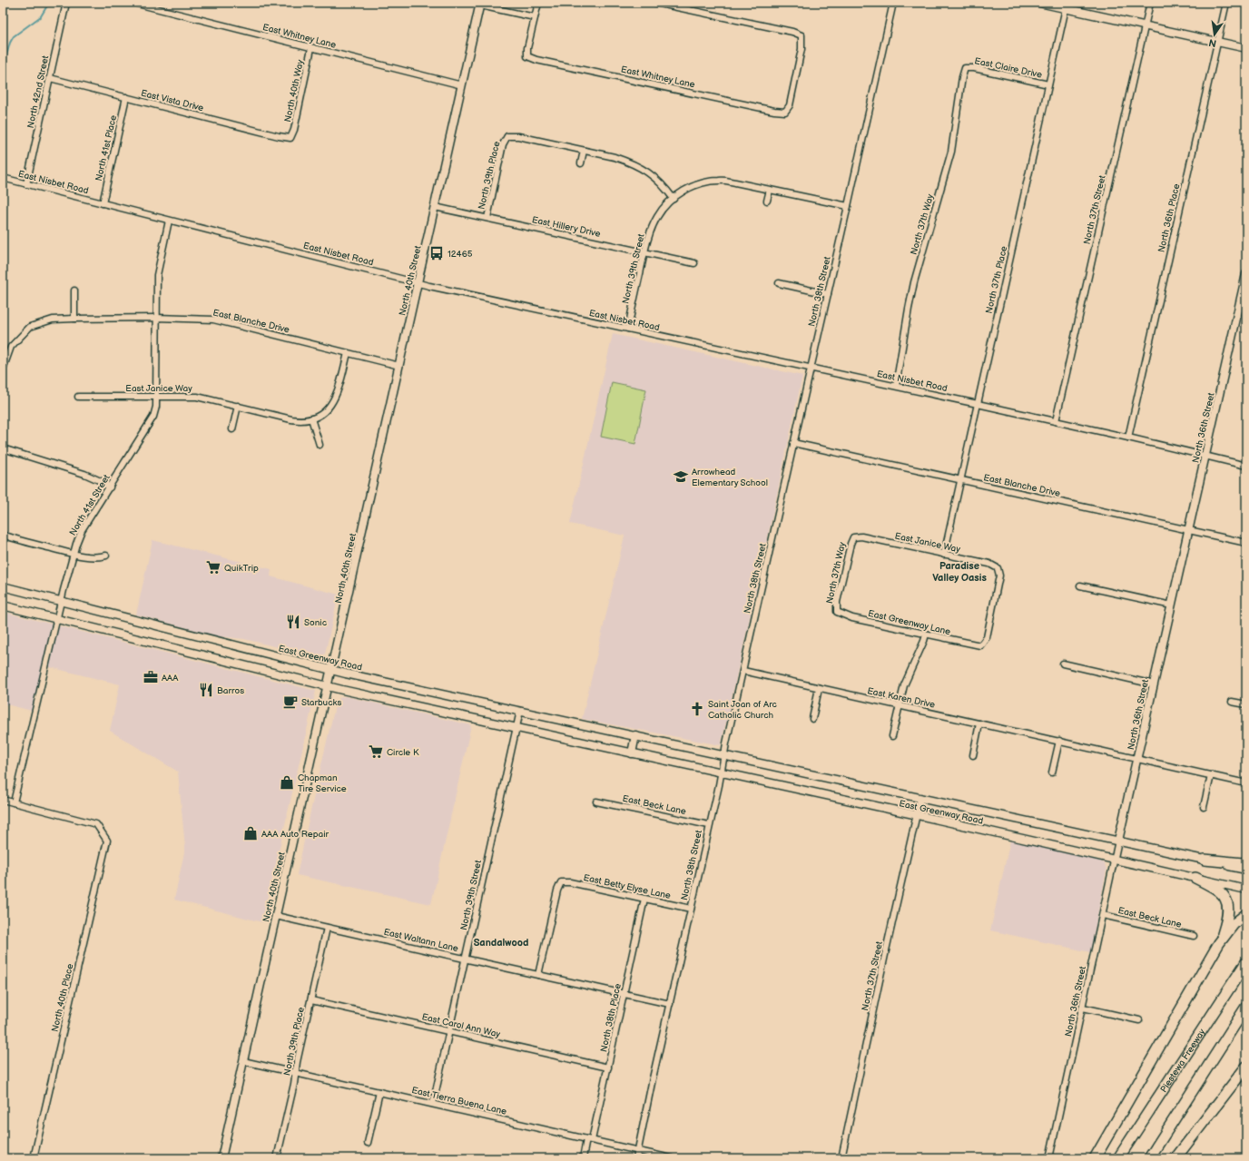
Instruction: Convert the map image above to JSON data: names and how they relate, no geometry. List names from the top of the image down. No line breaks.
{"streets":{"highway":["Piestewa Freeway"],"main road":["North 40th Street","North 36th Street","East Greenway Road"],"street":["East Whitney Lane","East Claire Drive","North 40th Way","North 42nd Street","East Vista Drive","North 41st Place","North 39th Place","East Nisbet Road","North 37th Street","North 36th Place","North 37th Way","East Hillery Drive","North 39th Street","North 37th Place","North 38th Street","East Blanche Drive","East Janice Way","North 41st Street","East Greenway Lane","East Karen Drive","East Beck Lane","East Betty Elyse Lane","East Waltann Lane","North 40th Place","North 38th Place","East Carol Ann Way","East Tierra Buena Lane"]},"crossings":[["East Whitney Lane","North 40th Way"],["East Whitney Lane","North 40th Street"],["East Claire Drive","North 37th Way"],["East Claire Drive","North 37th Place"],["North 40th Way","East Vista Drive"],["North 42nd Street","East Vista Drive"],["North 42nd Street","East Nisbet Road"],["East Vista Drive","North 41st Place"],["North 41st Place","East Nisbet Road"],["North 39th Place","East Hillery Drive"],["North 39th Place","East Waltann Lane"],["North 39th Place","East Carol Ann Way"],["North 39th Place","East Tierra Buena Lane"],["East Nisbet Road","North 37th Street"],["East Nisbet Road","North 36th Place"],["East Nisbet Road","North 37th Way"],["East Nisbet Road","North 39th Street"],["East Nisbet Road","North 37th Place"],["East Nisbet Road","North 40th Street"],["East Nisbet Road","North 38th Street"],["East Nisbet Road","North 36th Street"],["East Nisbet Road","North 41st Street"],["North 37th Street","East Greenway Road"],["North 37th Way","East Janice Way"],["North 37th Way","East Greenway Lane"],["East Hillery Drive","North 39th Street"],["East Hillery Drive","North 40th Street"],["North 39th Street","North 38th Street"],["North 39th Street","East Greenway Road"],["North 39th Street","East Waltann Lane"],["North 39th Street","East Carol Ann Way"],["North 39th Street","East Tierra Buena Lane"],["North 37th Place","East Blanche Drive"],["North 37th Place","East Janice Way"],["North 40th Street","East Blanche Drive"],["North 40th Street","East Greenway Road"],["North 40th Street","East Waltann Lane"],["North 40th Street","East Tierra Buena Lane"],["North 38th Street","East Blanche Drive"],["North 38th Street","East Greenway Road"],["North 38th Street","East Karen Drive"],["North 38th Street","East Beck Lane"],["North 38th Street","East Betty Elyse Lane"],["North 38th Street","East Waltann Lane"],["North 38th Street","East Tierra Buena Lane"],["East Blanche Drive","North 36th Street"],["East Blanche Drive","North 41st Street"],["East Janice Way","North 41st Street"],["East Janice Way","East Greenway Lane"],["North 36th Street","East Greenway Road"],["North 36th Street","East Karen Drive"],["North 36th Street","East Beck Lane"],["North 41st Street","East Greenway Road"],["North 41st Street","North 40th Place"],["East Betty Elyse Lane","East Waltann Lane"],["East Betty Elyse Lane","North 38th Place"],["East Waltann Lane","North 38th Place"],["North 38th Place","East Carol Ann Way"],["North 38th Place","East Tierra Buena Lane"]],"districts":["Paradise Valley Oasis","Sandalwood"],"places":{"bus stop":["12465"],"school or university":["Arrowhead Elementary School"],"supermarket":["QuikTrip","Circle K"],"restaurant":["Sonic","Barros"],"office":["AAA"],"cafe":["Starbucks"],"church":["Saint Joan of Arc Catholic Church"],"shop":["Chapman Tire Service","AAA Auto Repair"]},"north":"bottom"}
